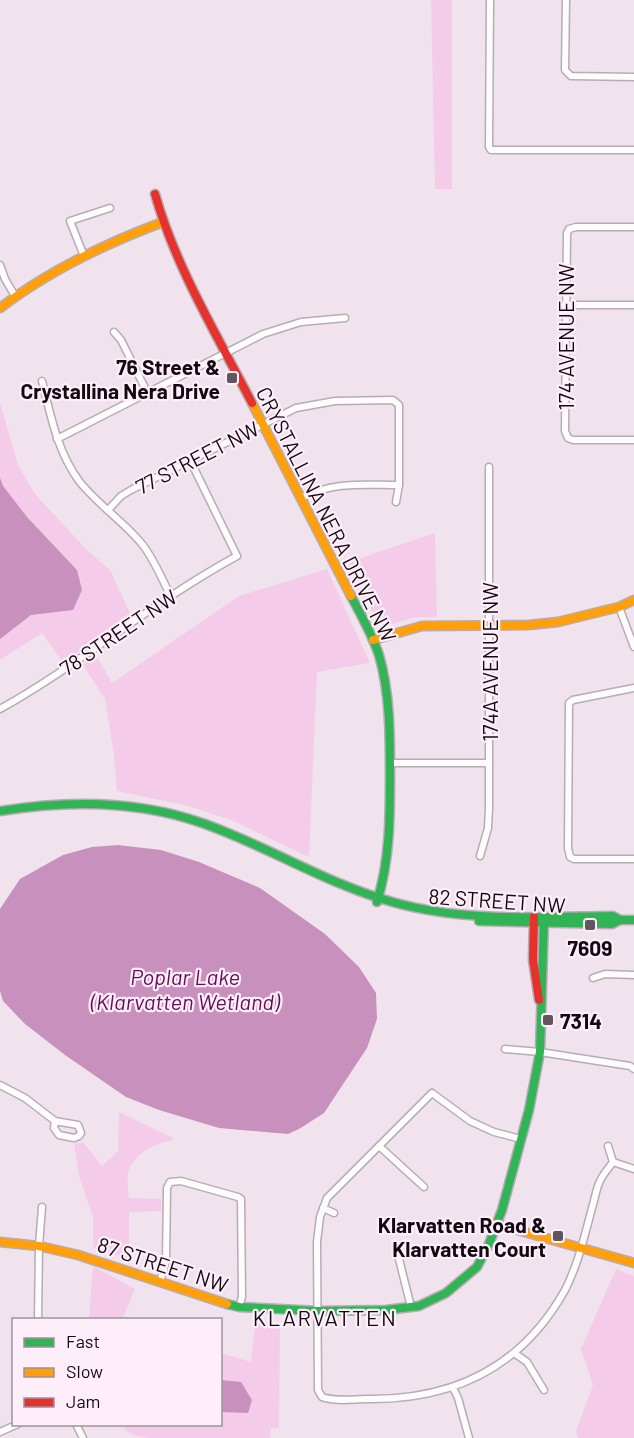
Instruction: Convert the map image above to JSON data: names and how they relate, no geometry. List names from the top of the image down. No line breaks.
{"streets":{"street":["174 AVENUE NW","77 STREET NW","CRYSTALLINA NERA DRIVE NW","78 STREET NW","174A AVENUE NW","82 STREET NW","87 STREET NW"]},"crossings":[["77 STREET NW","CRYSTALLINA NERA DRIVE NW"],["77 STREET NW","78 STREET NW"],["CRYSTALLINA NERA DRIVE NW","82 STREET NW"]],"districts":["KLARVATTEN"],"water":["Poplar Lake (Klarvatten Wetland)"],"places":{"transit":["76 Street & Crystallina Nera Drive","7609","7314","Klarvatten Road & Klarvatten Court"]},"legend":["Fast","Slow","Jam"]}
